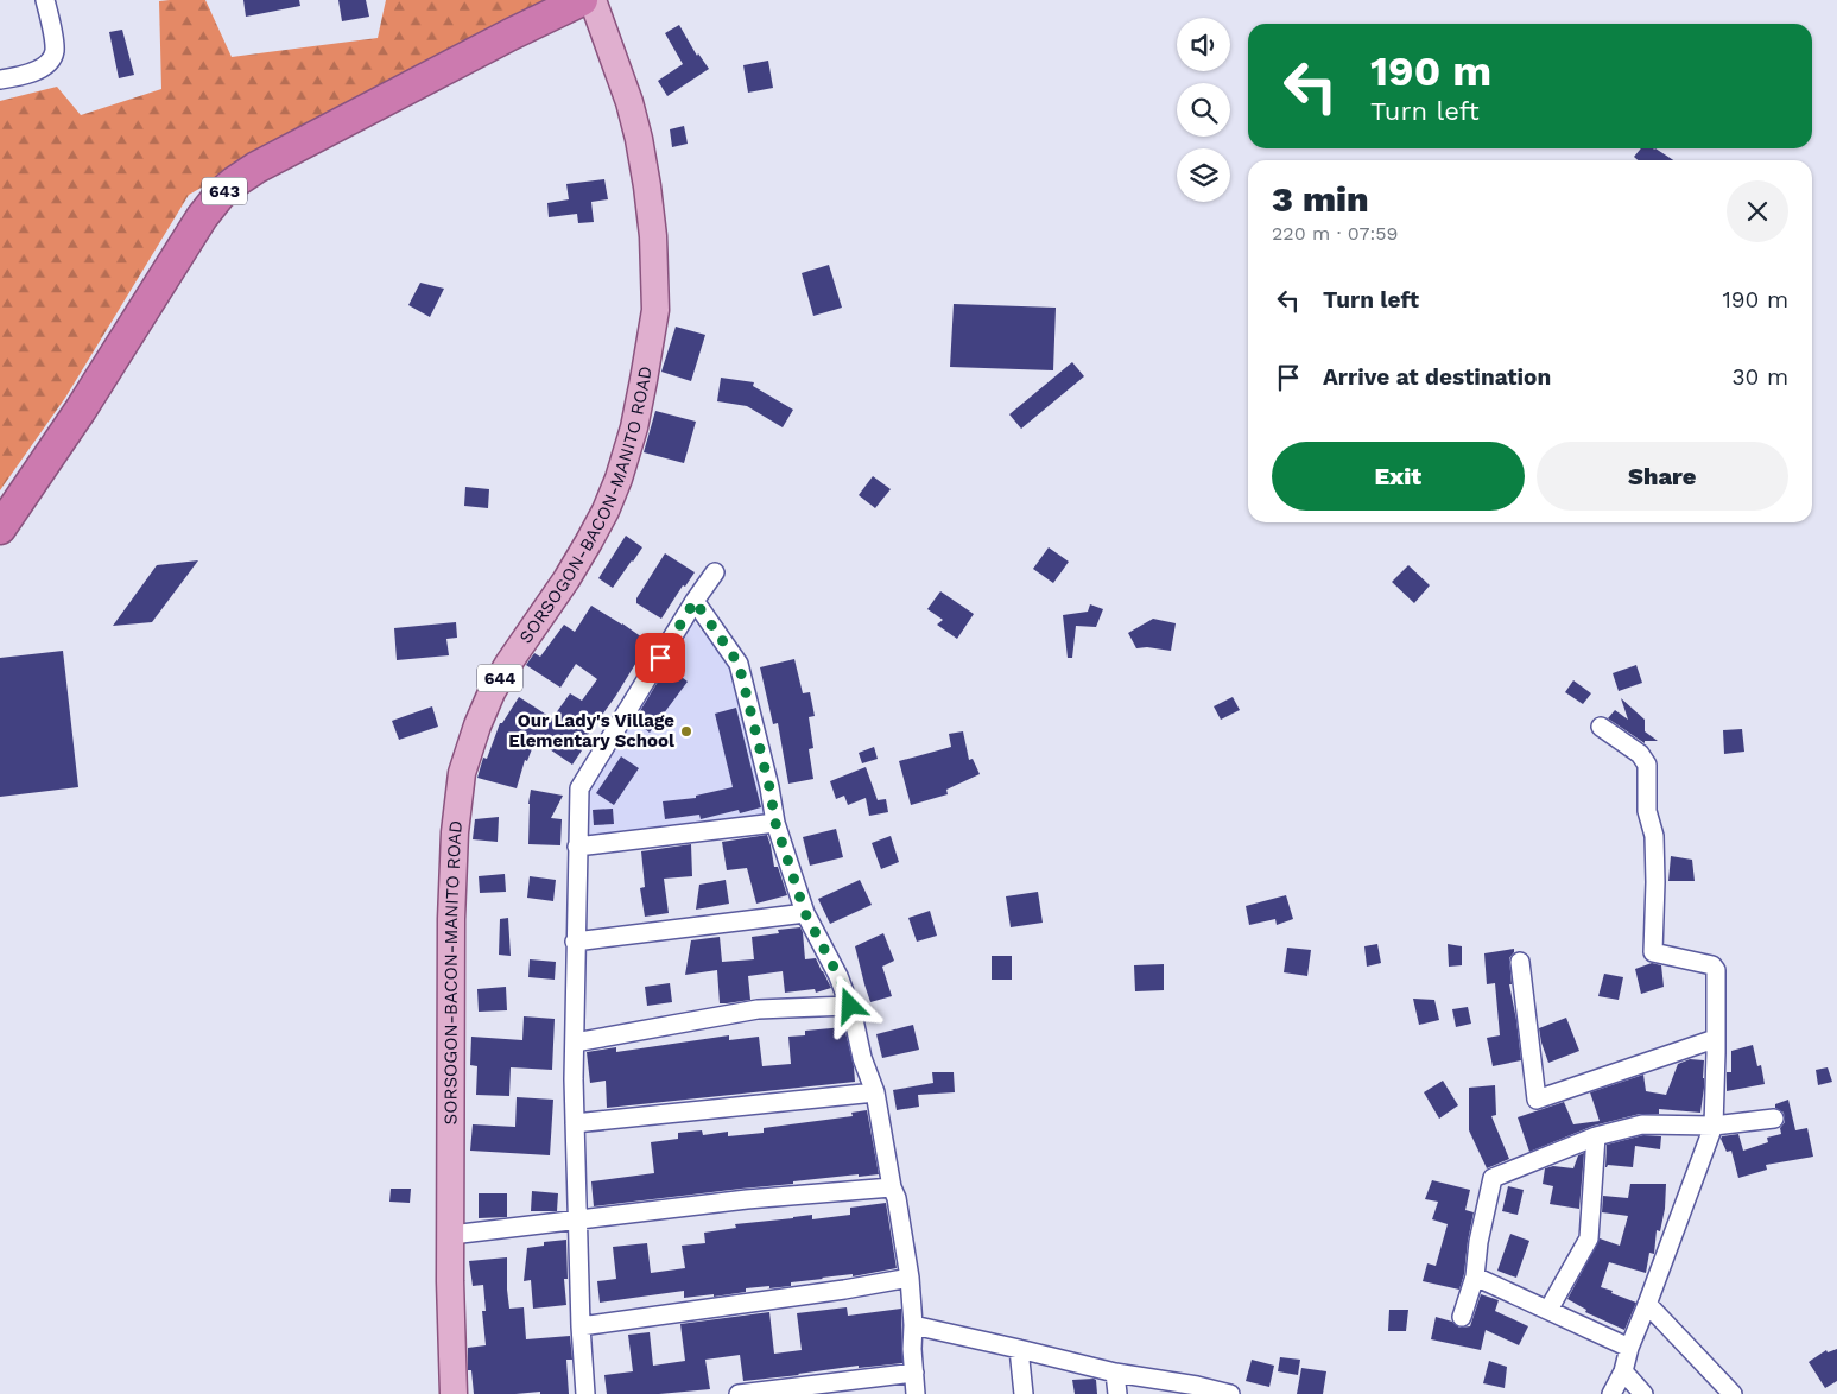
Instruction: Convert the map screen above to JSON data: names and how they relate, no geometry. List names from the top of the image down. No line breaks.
{"streets":{"highway":["643"],"main road":["SORSOGON-BACON-MANITO ROAD","644"]},"places":["Our Lady's Village Elementary School"],"page":{"turn":["190 m","Turn left"],"heading":["3 min","220 m · 07:59"],"list":[{"name":"Turn left","value":"190 m"},{"name":"Arrive at destination","value":"30 m"}],"buttons":["Exit","Share"]}}
